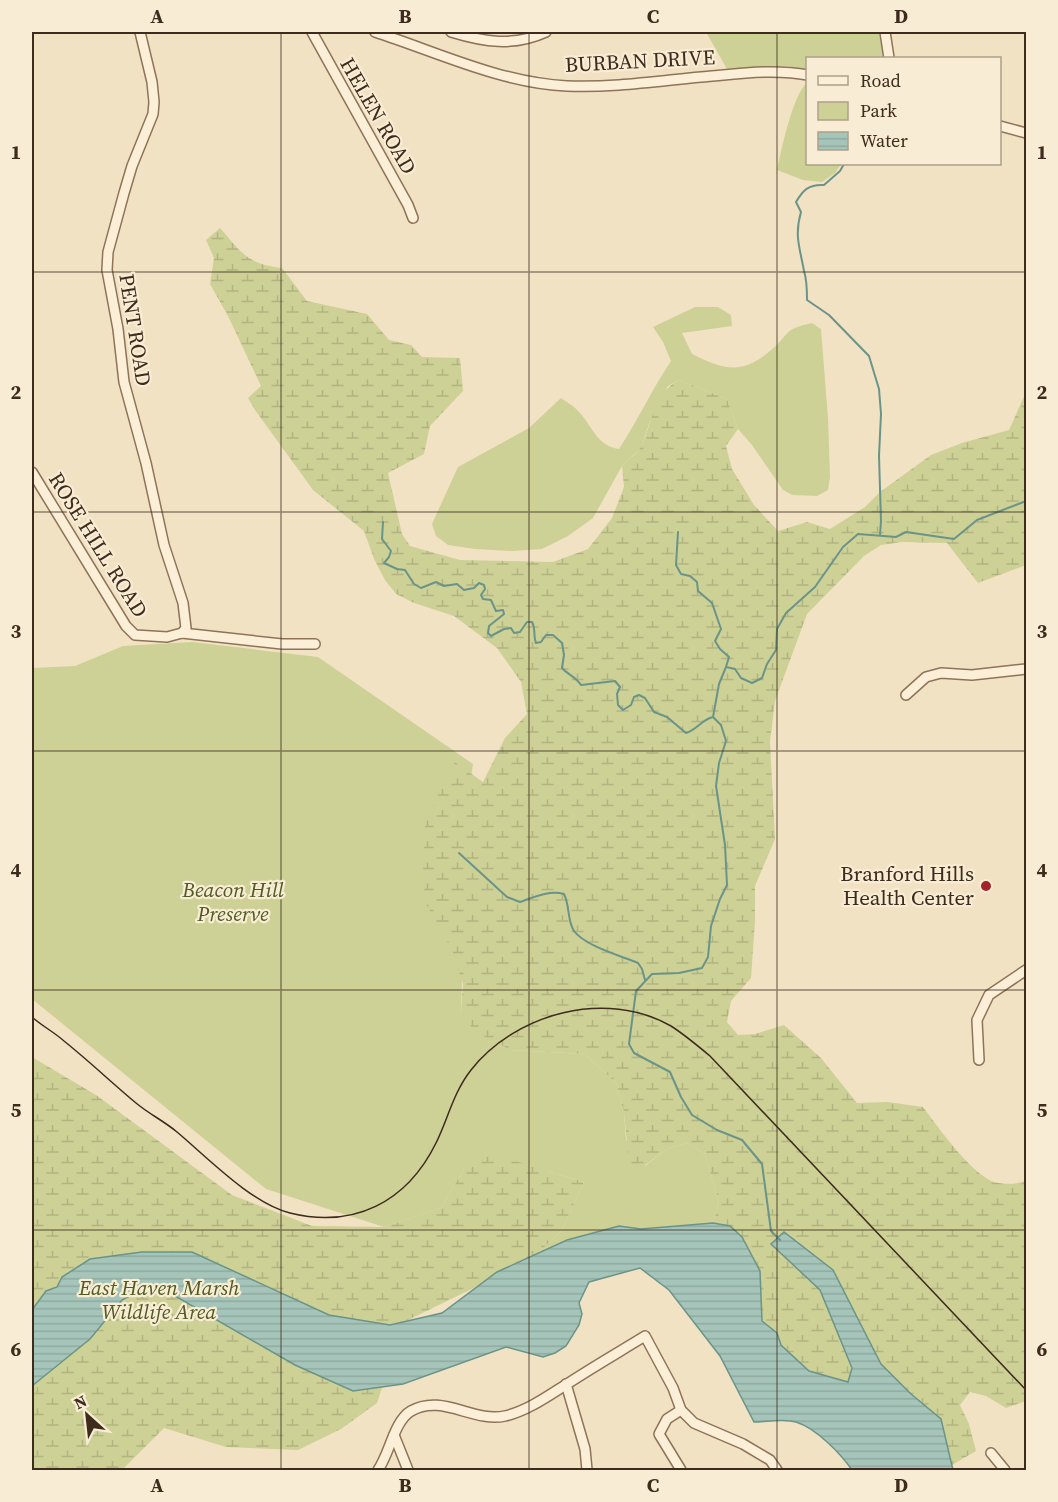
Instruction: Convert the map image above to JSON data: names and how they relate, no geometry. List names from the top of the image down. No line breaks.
{"streets":{"street":["BURBAN DRIVE","HELEN ROAD","PENT ROAD","ROSE HILL ROAD"]},"crossings":[["PENT ROAD","ROSE HILL ROAD"]],"parks":["Beacon Hill Preserve","East Haven Marsh Wildlife Area"],"places":["Branford Hills Health Center"],"legend":["Road","Park","Water"],"north":"top left","grid":{"columns":["A","B","C","D"],"rows":["1","2","3","4","5","6"]}}
